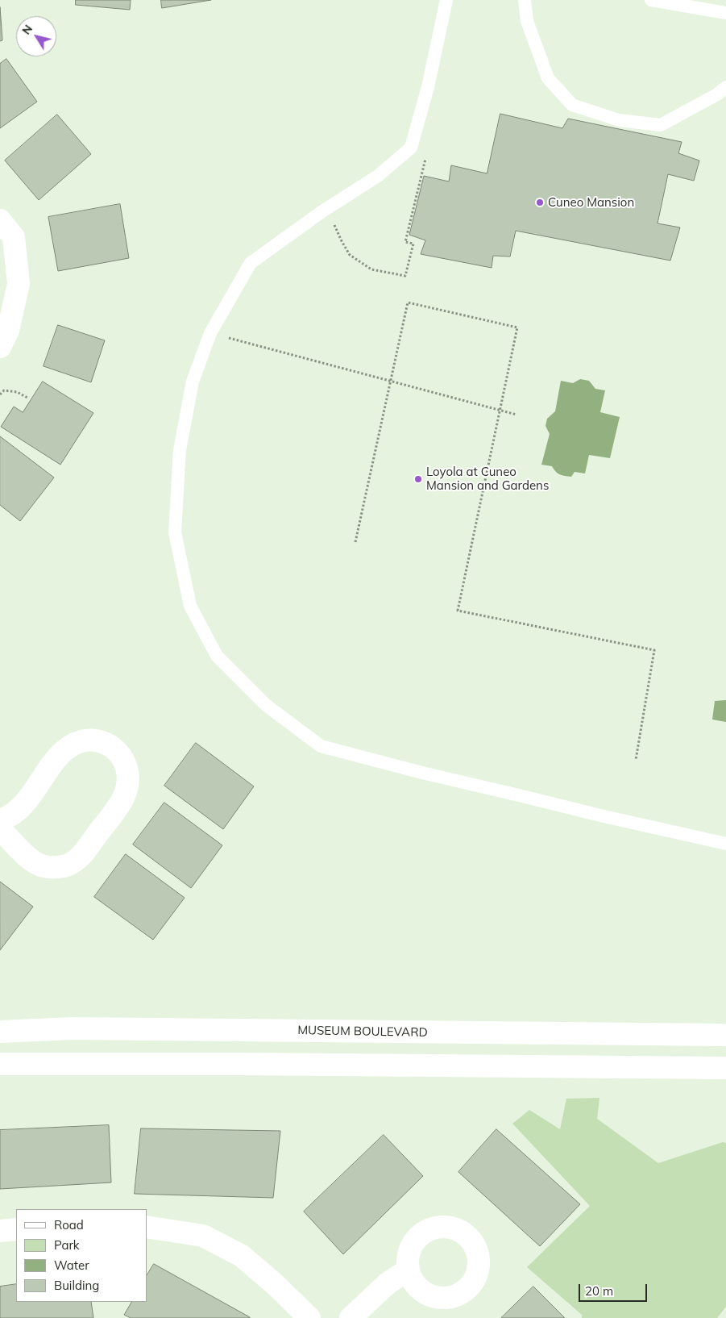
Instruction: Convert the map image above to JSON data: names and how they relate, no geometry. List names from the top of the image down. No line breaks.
{"streets":{"street":["MUSEUM BOULEVARD"]},"places":["Cuneo Mansion","Loyola at Cuneo Mansion and Gardens"],"legend":["Road","Park","Water","Building"],"scale_bar":"20 m","north":"top left"}
